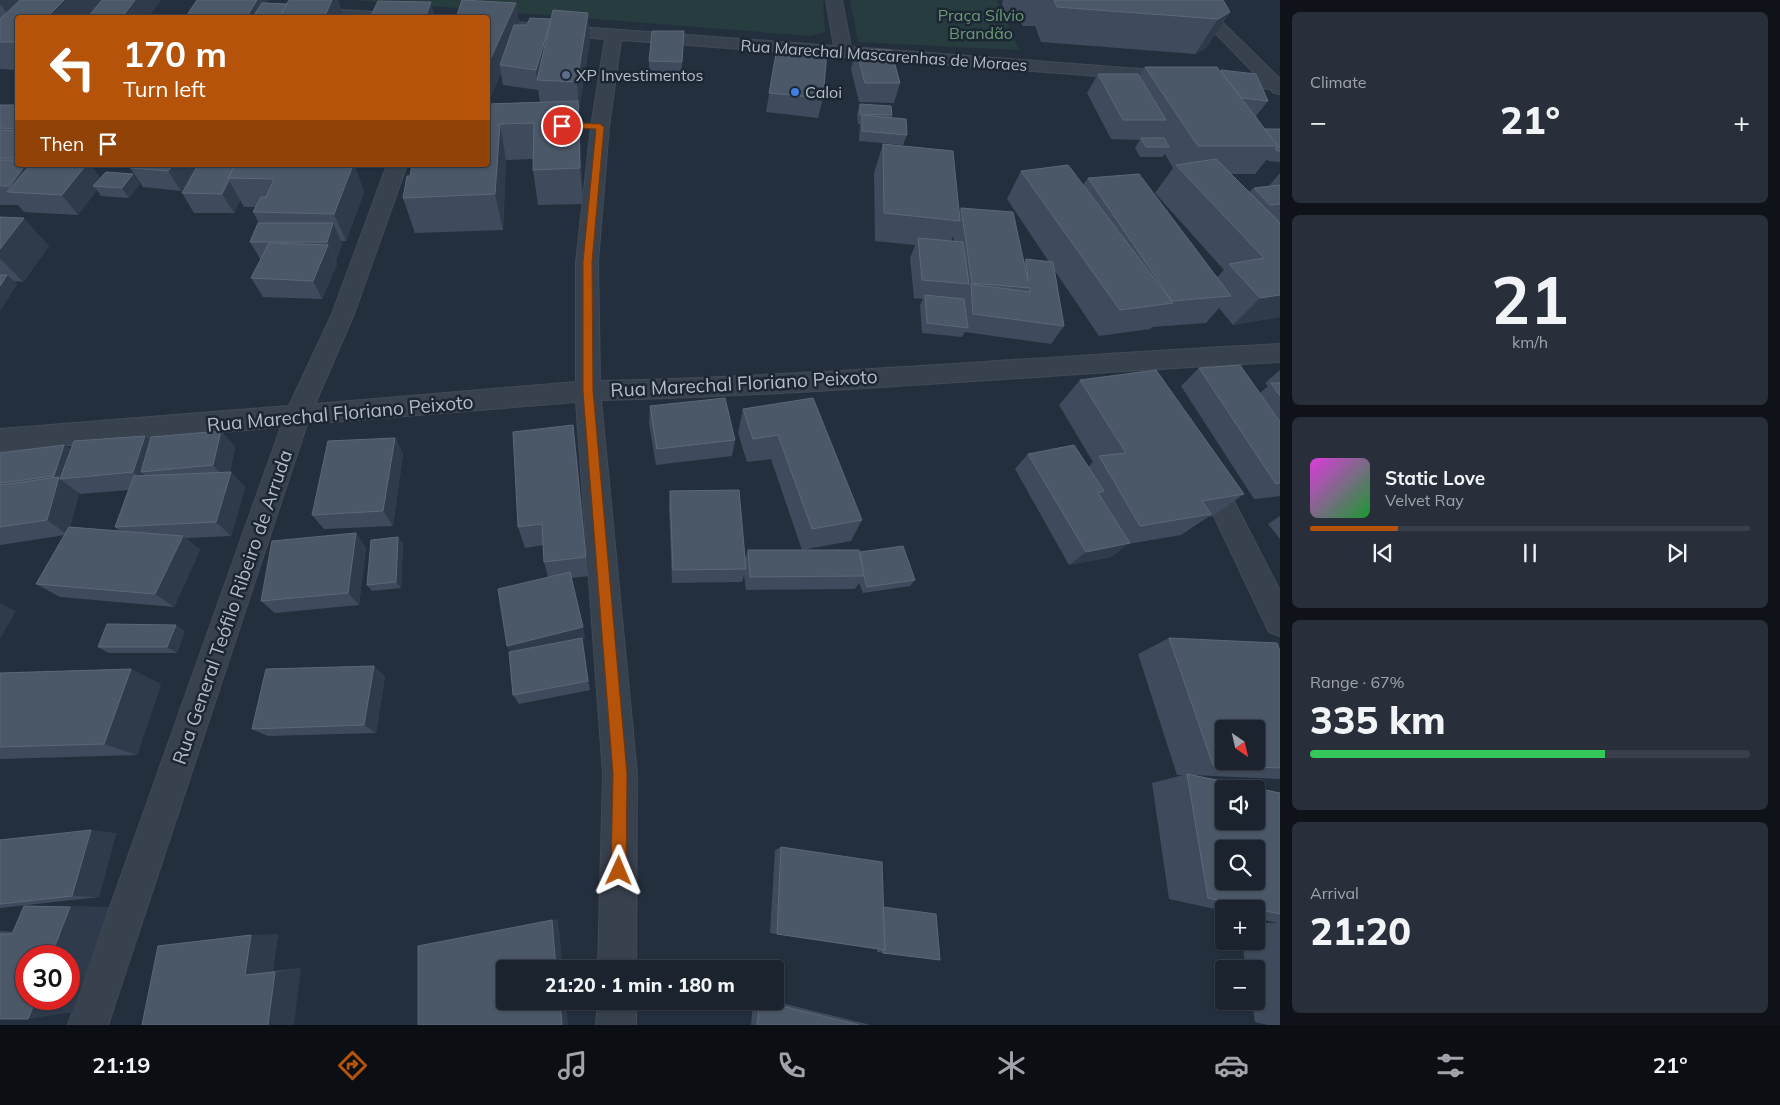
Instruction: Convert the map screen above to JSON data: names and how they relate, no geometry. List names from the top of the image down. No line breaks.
{"streets":{"street":["Rua Marechal Mascarenhas de Moraes","Rua Marechal Floriano Peixoto","Rua General Teófilo Ribeiro de Arruda"]},"crossings":[["Rua Marechal Floriano Peixoto","Rua General Teófilo Ribeiro de Arruda"]],"parks":["Praça Sílvio Brandão"],"places":["XP Investimentos","Caloi"],"north":"bottom right","page":{"tile":["Climate",["21","km/h"],["Range · 67%","335 km"],["Arrival","21:20"]],"turn":["170 m","Turn left"],"heat":["−","21°","+"],"then":"Then","song":["Static Love","Velvet Ray"],"map_buttons":["+","−"],"limit":"30","trip":"21:20 · 1 min · 180 m","tabs":["21:19","21°"]}}
